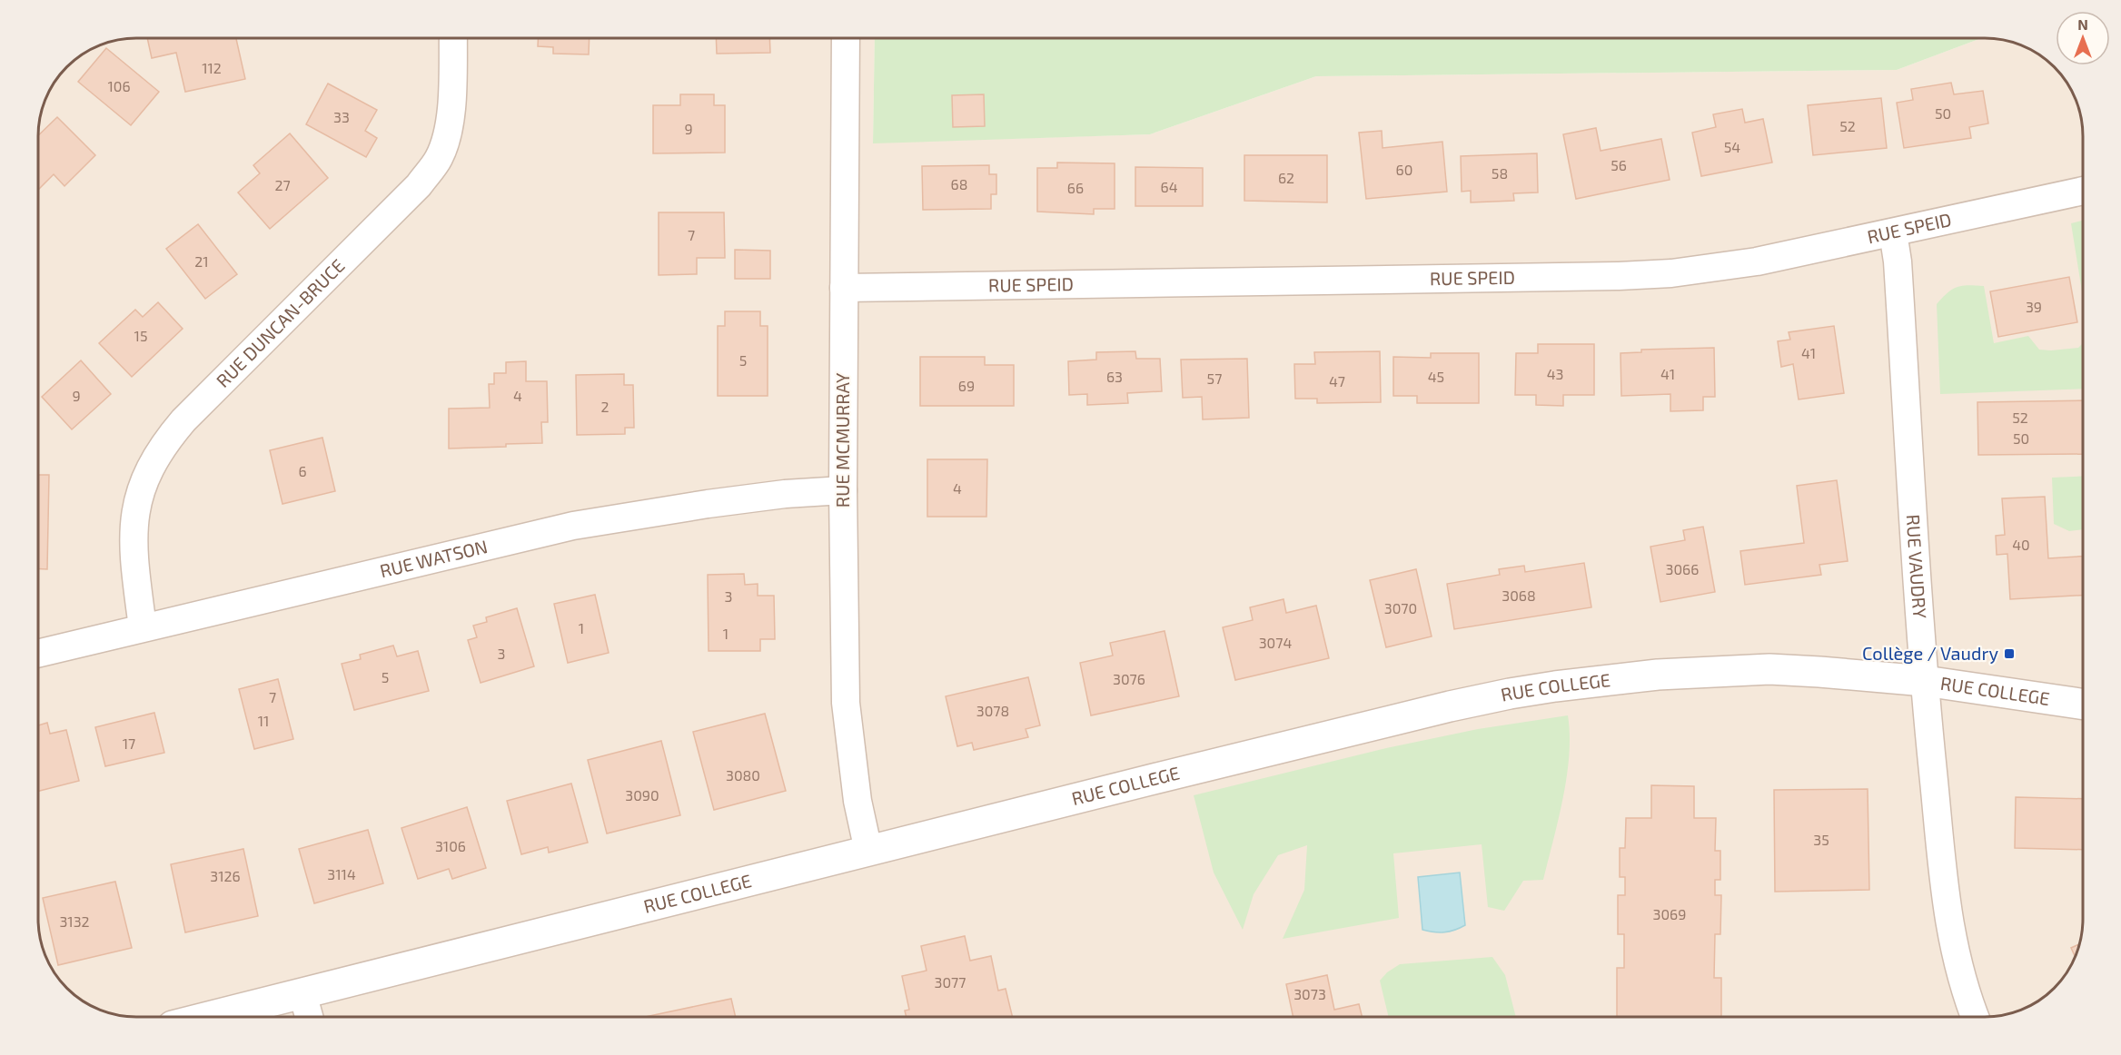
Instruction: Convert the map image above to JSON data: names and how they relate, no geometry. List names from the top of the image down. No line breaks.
{"streets":{"street":["RUE SPEID","RUE DUNCAN-BRUCE","RUE MCMURRAY","RUE WATSON","RUE VAUDRY","RUE COLLEGE"]},"crossings":[["RUE SPEID","RUE MCMURRAY"],["RUE SPEID","RUE VAUDRY"],["RUE DUNCAN-BRUCE","RUE WATSON"],["RUE MCMURRAY","RUE WATSON"],["RUE MCMURRAY","RUE COLLEGE"],["RUE VAUDRY","RUE COLLEGE"]],"places":{"transit":["Collège / Vaudry"]},"house_numbers":["112","106","50","33","52","9","54","56","60","58","62","68","27","64","66","7","21","39","15","41","5","43","41","63","45","57","47","69","9","4","2","52","50","6","4","40","3066","3068","3","3070","1","1","3074","3","5","3076","7","3078","11","17","3080","3090","35","3106","3114","3126","3069","3132","3077","3073"],"north":"top"}
